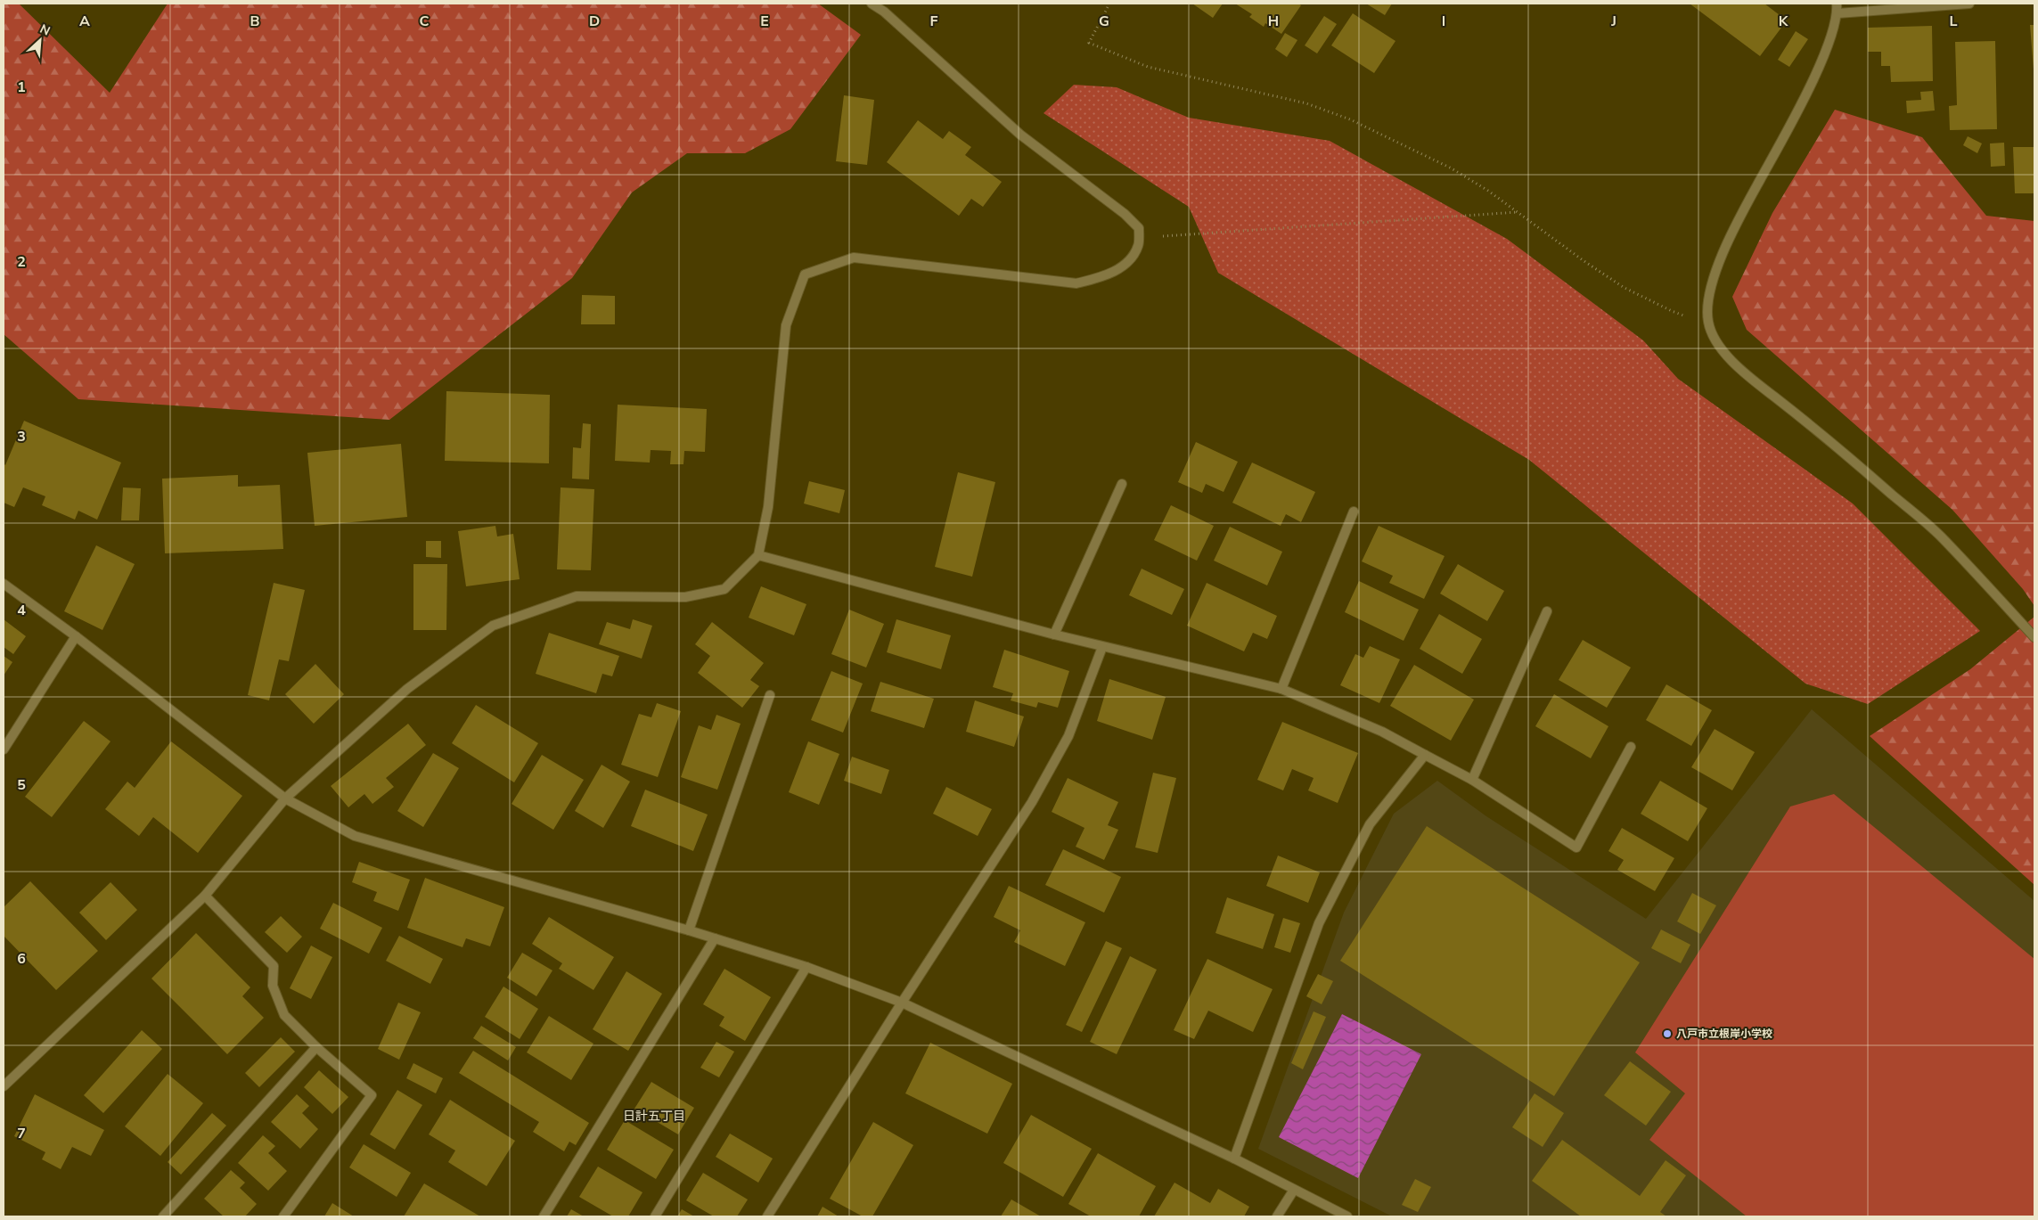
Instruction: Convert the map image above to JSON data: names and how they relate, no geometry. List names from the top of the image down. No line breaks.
{"districts":["日計五丁目"],"places":["八戸市立根岸小学校"],"north":"top right","grid":{"columns":["A","B","C","D","E","F","G","H","I","J","K","L"],"rows":["1","2","3","4","5","6","7"]}}
